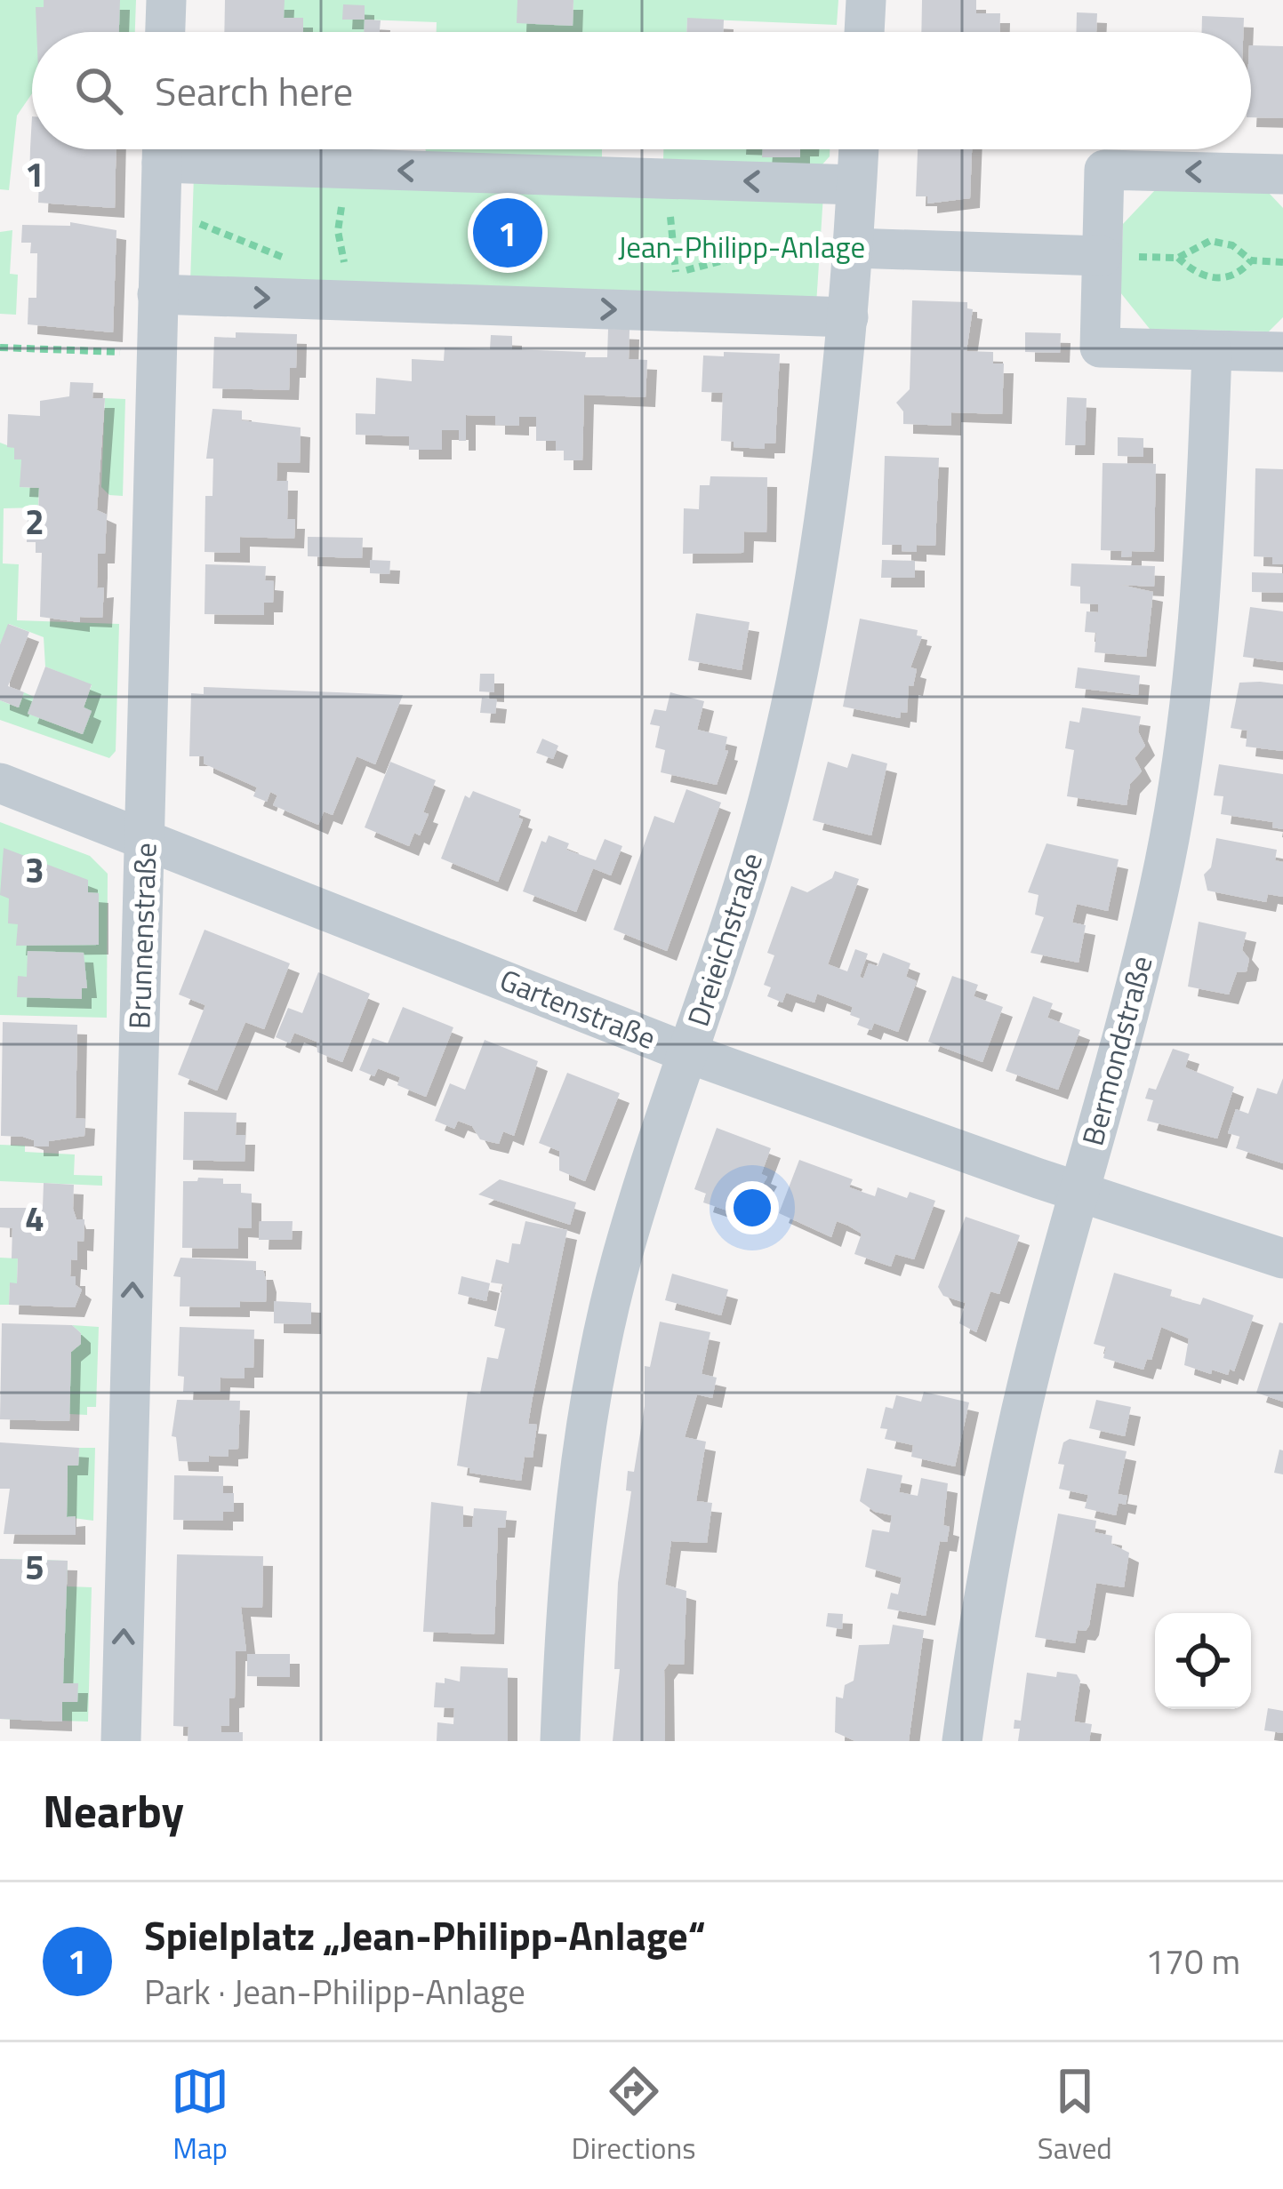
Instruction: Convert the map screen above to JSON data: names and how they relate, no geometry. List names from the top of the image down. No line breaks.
{"streets":{"street":["Brunnenstraße","Dreieichstraße","Gartenstraße","Bermondstraße"]},"crossings":[["Brunnenstraße","Gartenstraße"],["Dreieichstraße","Gartenstraße"],["Gartenstraße","Bermondstraße"]],"one_way":["Brunnenstraße"],"parks":["Jean-Philipp-Anlage"],"page":{"search":"Search here","pins":"1","heading":"Nearby","list":[{"mark":"1","name":"Spielplatz „Jean-Philipp-Anlage“","note":"Park · Jean-Philipp-Anlage","value":"170 m"}],"nav":["Map","Directions","Saved"]},"grid":{"rows":["1","2","3","4","5"]}}
